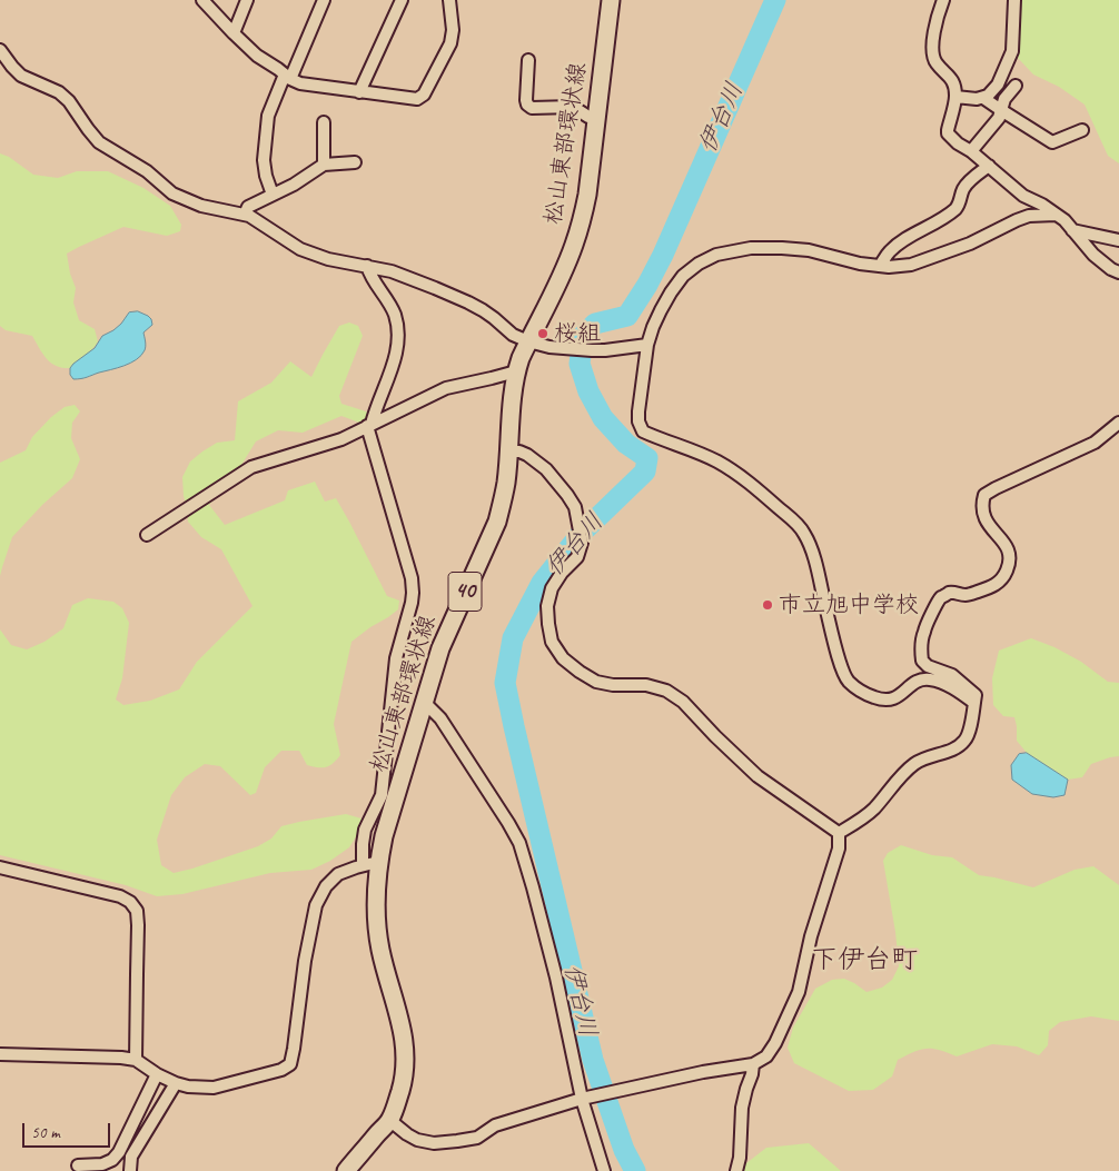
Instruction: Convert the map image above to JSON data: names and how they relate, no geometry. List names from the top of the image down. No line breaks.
{"streets":{"main road":["松山東部環状線","40"]},"districts":["下伊台町"],"water":["伊台川"],"places":["桜組","市立旭中学校"],"scale_bar":"50 m"}
